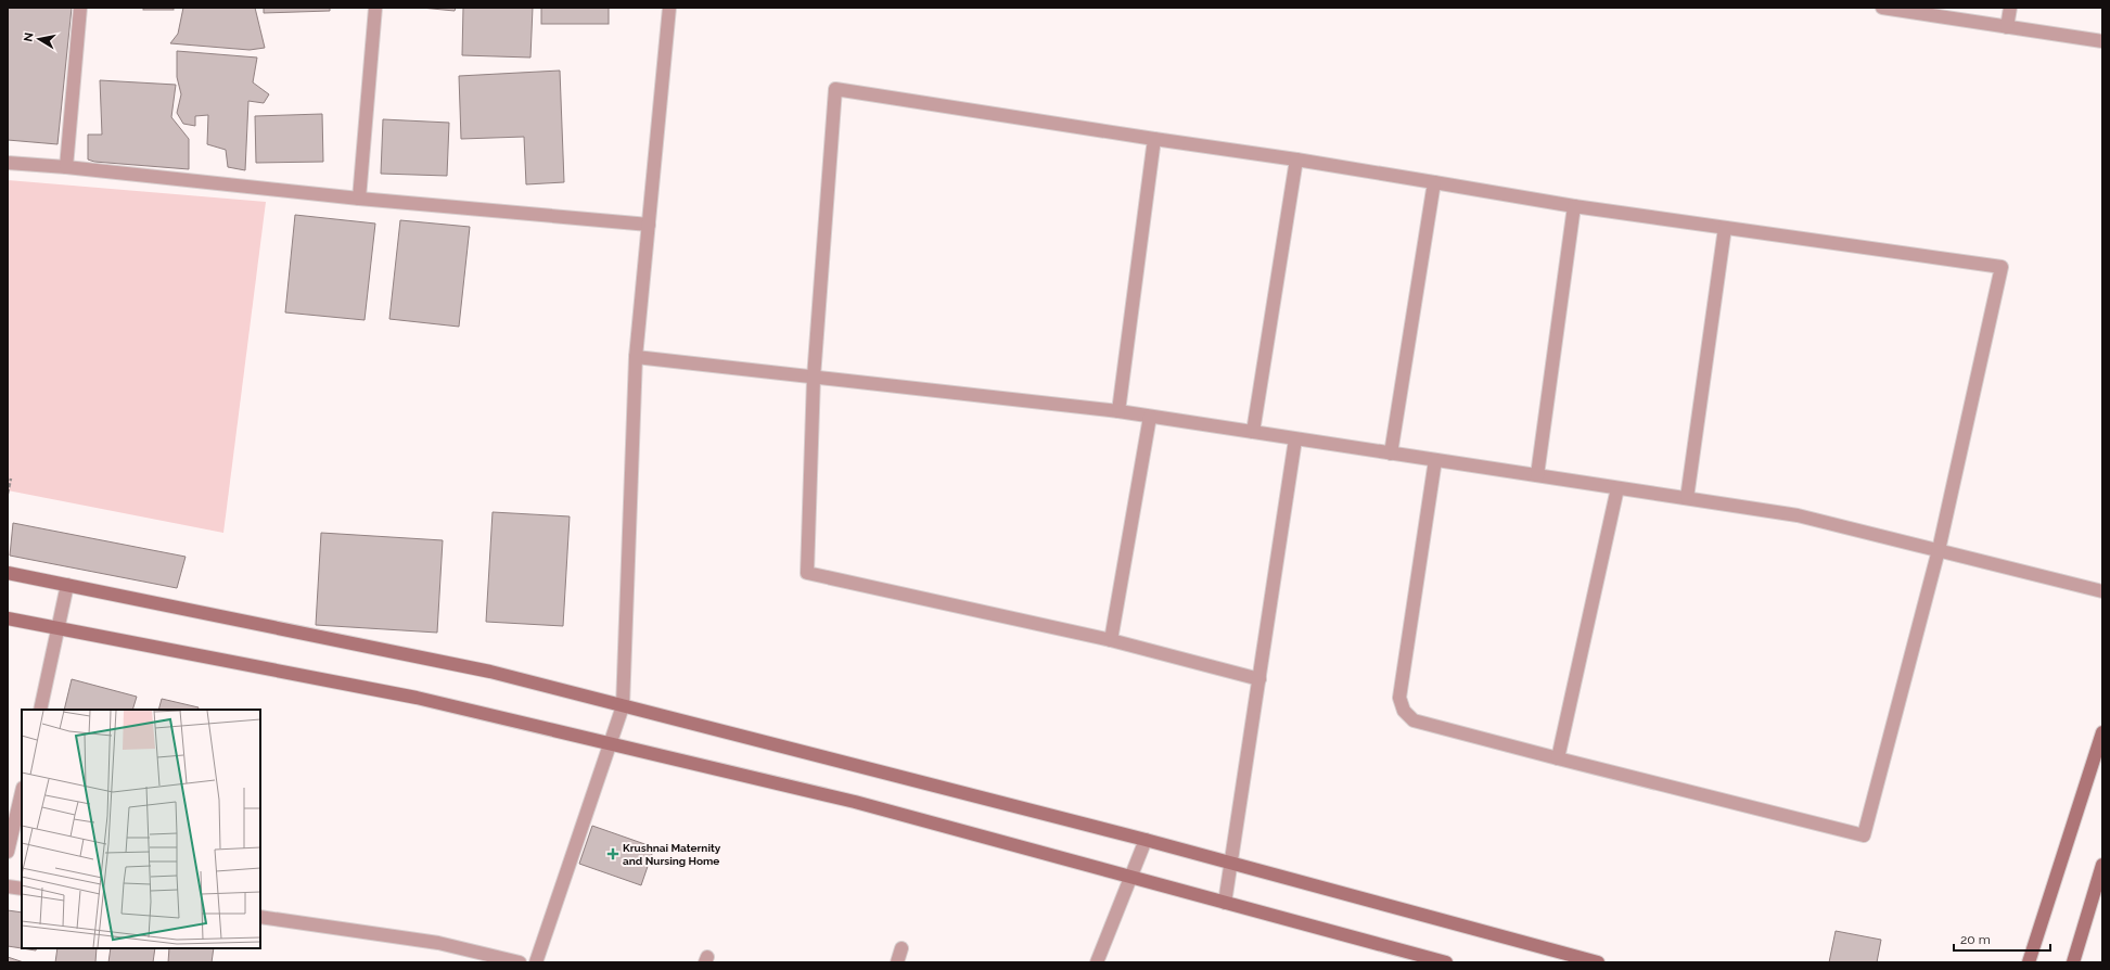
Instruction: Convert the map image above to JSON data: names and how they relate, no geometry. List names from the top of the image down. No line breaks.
{"places":{"health":["Krushnai Maternity and Nursing Home"]},"scale_bar":"20 m","north":"left"}
